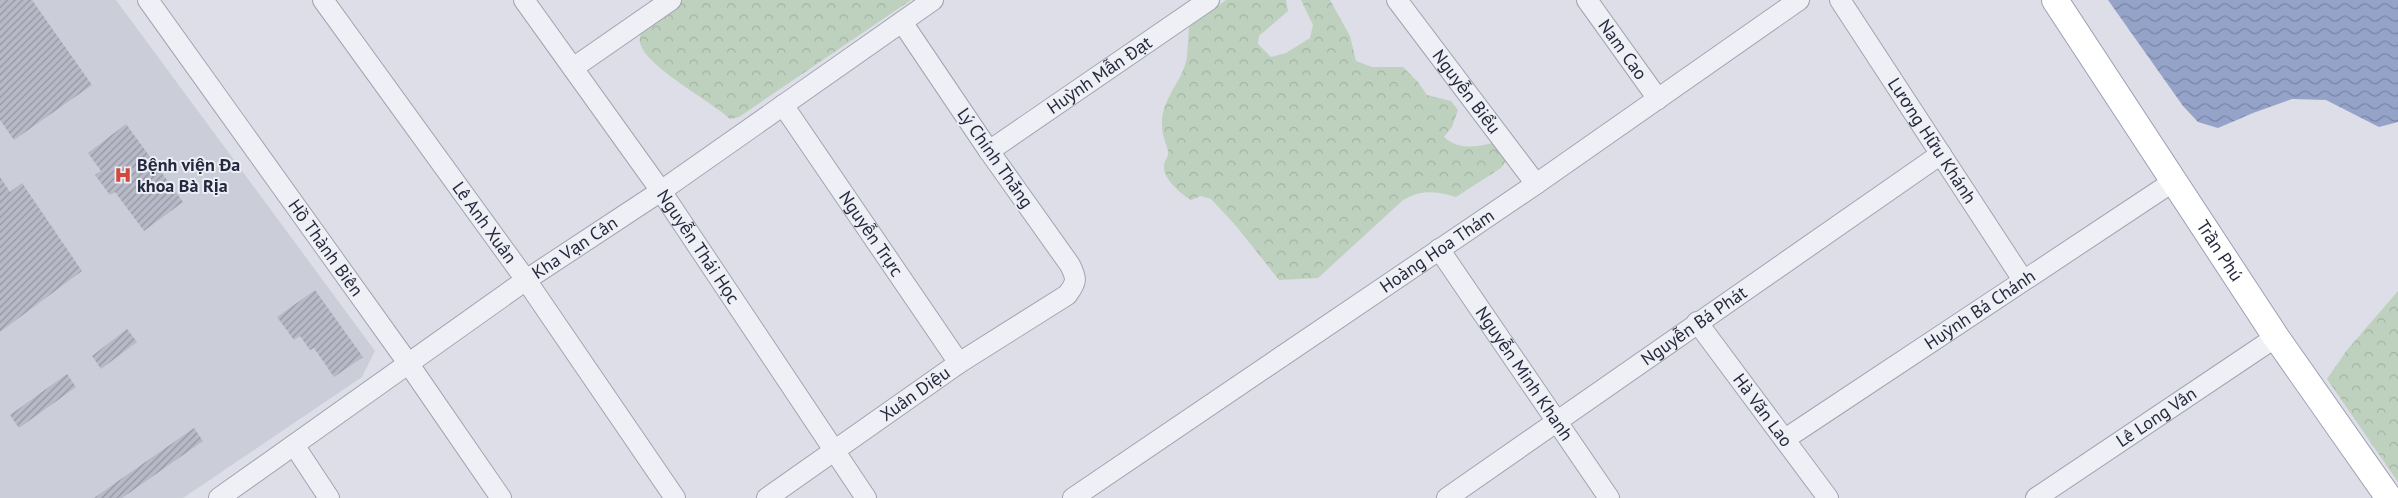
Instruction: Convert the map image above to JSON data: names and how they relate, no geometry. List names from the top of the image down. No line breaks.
{"streets":{"main road":["Trần Phú"],"street":["Nam Cao","Huỳnh Mẫn Đạt","Nguyễn Biểu","Lương Hữu Khánh","Lý Chính Thắng","Lê Anh Xuân","Nguyễn Trực","Kha Vạn Cân","Nguyễn Thái Học","Hồ Thành Biên","Hoàng Hoa Thám","Huỳnh Bá Chánh","Nguyễn Bá Phát","Nguyễn Minh Khanh","Xuân Diệu","Hà Văn Lao","Lê Long Vân"]},"crossings":[["Nam Cao","Hoàng Hoa Thám"],["Huỳnh Mẫn Đạt","Lý Chính Thắng"],["Nguyễn Biểu","Hoàng Hoa Thám"],["Lương Hữu Khánh","Huỳnh Bá Chánh"],["Lương Hữu Khánh","Nguyễn Bá Phát"],["Lý Chính Thắng","Kha Vạn Cân"],["Lý Chính Thắng","Xuân Diệu"],["Lê Anh Xuân","Kha Vạn Cân"],["Nguyễn Trực","Kha Vạn Cân"],["Nguyễn Trực","Xuân Diệu"],["Kha Vạn Cân","Nguyễn Thái Học"],["Kha Vạn Cân","Hồ Thành Biên"],["Nguyễn Thái Học","Xuân Diệu"],["Hoàng Hoa Thám","Nguyễn Minh Khanh"],["Trần Phú","Huỳnh Bá Chánh"],["Trần Phú","Lê Long Vân"],["Huỳnh Bá Chánh","Hà Văn Lao"],["Nguyễn Bá Phát","Nguyễn Minh Khanh"],["Nguyễn Bá Phát","Hà Văn Lao"]],"places":{"hospital":["Bệnh viện Đa khoa Bà Rịa"]}}
